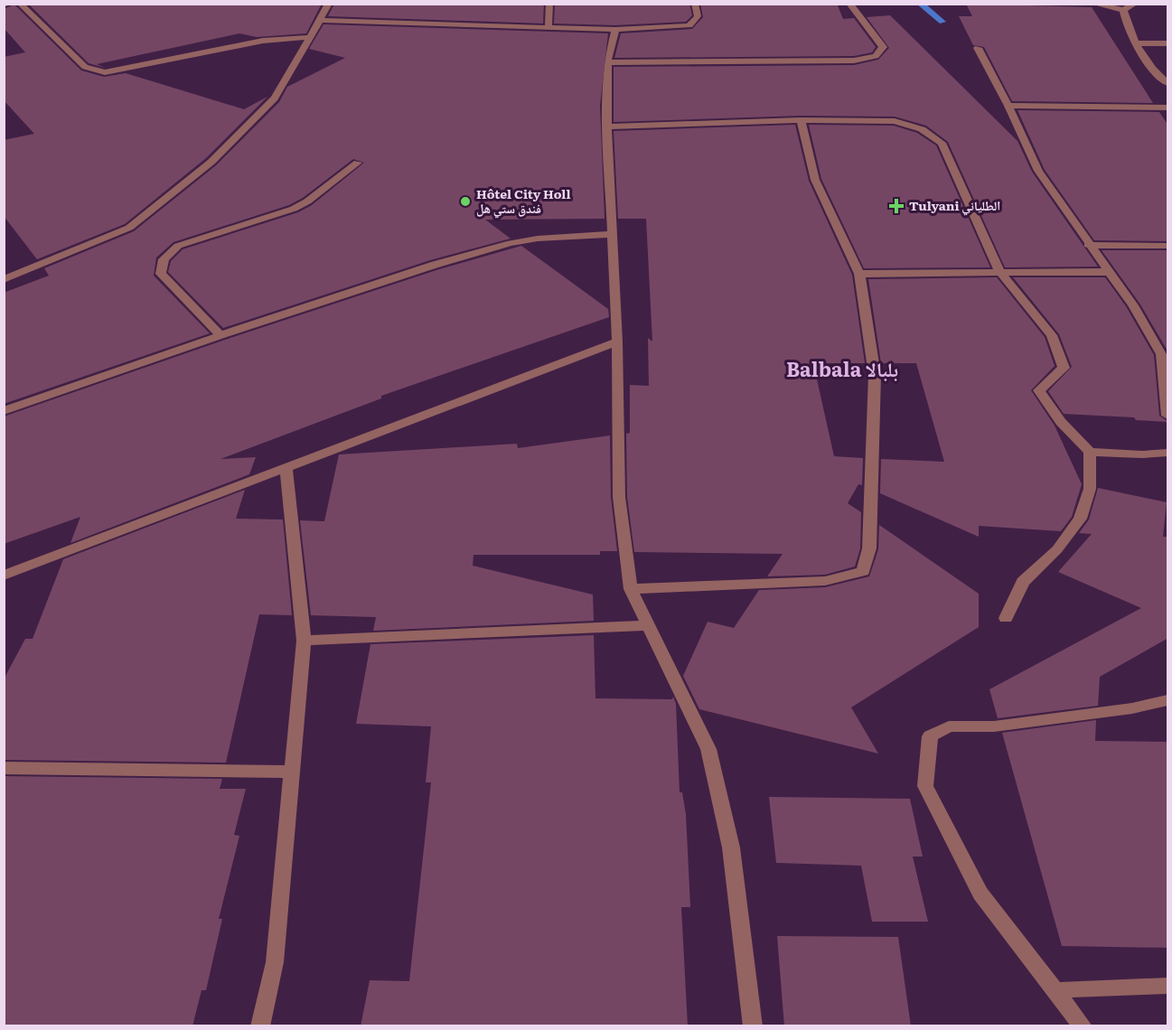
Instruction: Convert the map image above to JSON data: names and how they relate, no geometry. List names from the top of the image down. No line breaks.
{"districts":["Balbala بلبالا"],"places":{"other":["Hôtel City Holl فندق ستي هل"],"health":["Tulyani الطلياني"]}}
